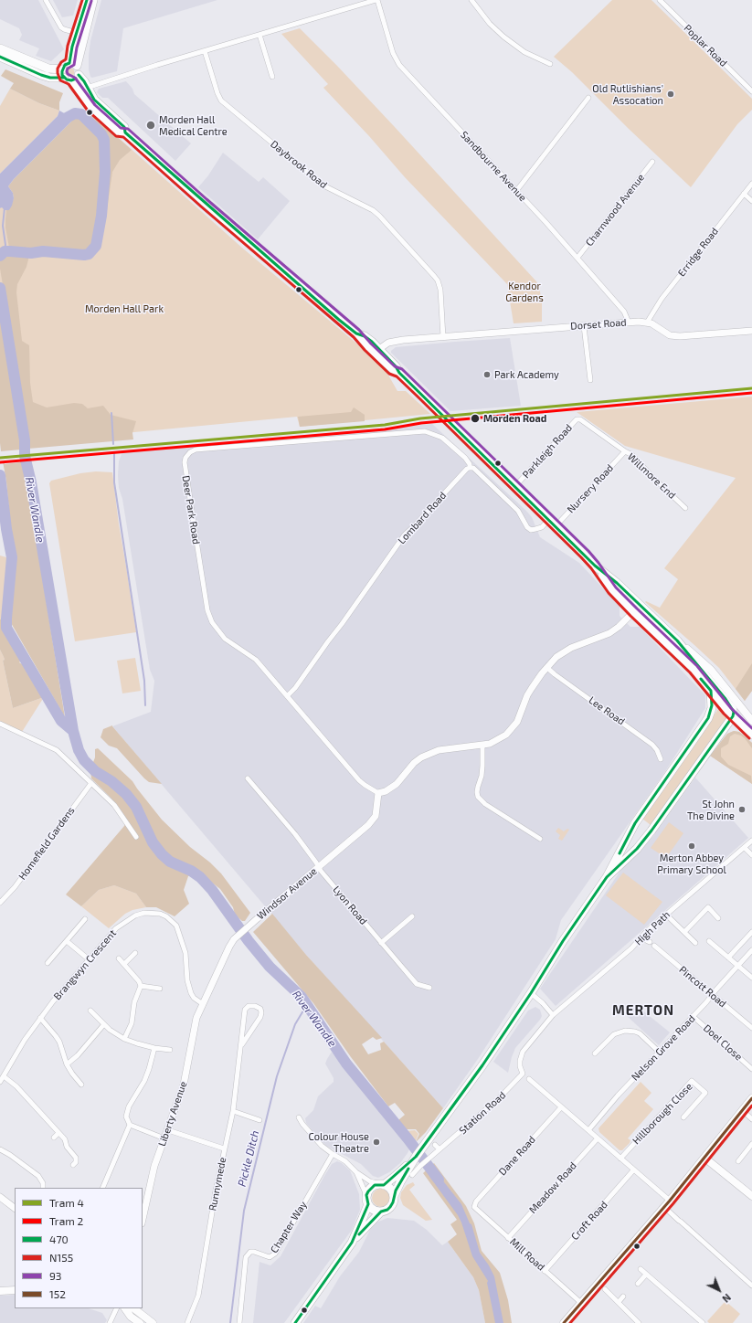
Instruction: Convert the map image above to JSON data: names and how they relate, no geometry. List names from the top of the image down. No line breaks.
{"streets":{"street":["Poplar Road","Daybrook Road","Sandbourne Avenue","Charnwood Avenue","Erridge Road","Dorset Road","Parkleigh Road","Willmore End","Nursery Road","Deer Park Road","Lombard Road","Lee Road","Homefield Gardens","Windsor Avenue","Lyon Road","High Path","Brangwyn Crescent","Pincott Road","Doel Close","Nelson Grove Road","Station Road","Liberty Avenue","Hillborough Close","Dane Road","Runnymede","Meadow Road","Croft Road","Chapter Way","Mill Road"]},"crossings":[["Daybrook Road","Dorset Road"],["Sandbourne Avenue","Charnwood Avenue"],["Sandbourne Avenue","Dorset Road"],["Erridge Road","Dorset Road"],["Parkleigh Road","Willmore End"],["Willmore End","Nursery Road"],["Deer Park Road","Lombard Road"],["Deer Park Road","Windsor Avenue"],["Windsor Avenue","Lyon Road"],["Windsor Avenue","Brangwyn Crescent"],["Windsor Avenue","Liberty Avenue"],["High Path","Station Road"],["Brangwyn Crescent","Liberty Avenue"],["Pincott Road","Nelson Grove Road"],["Doel Close","Nelson Grove Road"],["Dane Road","Mill Road"],["Meadow Road","Mill Road"],["Croft Road","Mill Road"]],"districts":["MERTON"],"water":["River Wandle","Pickle Ditch"],"parks":["Kendor Gardens","Morden Hall Park"],"places":["Old Rutlishians' Assocation","Morden Hall Medical Centre","Park Academy","Morden Road","St John The Divine","Merton Abbey Primary School","Colour House Theatre"],"lines":["transit line 470","transit line N155","transit line 93","tram line 4","tram line 2","transit line 152"],"legend":["Tram 4","Tram 2","470","N155","93","152"],"north":"bottom right"}
